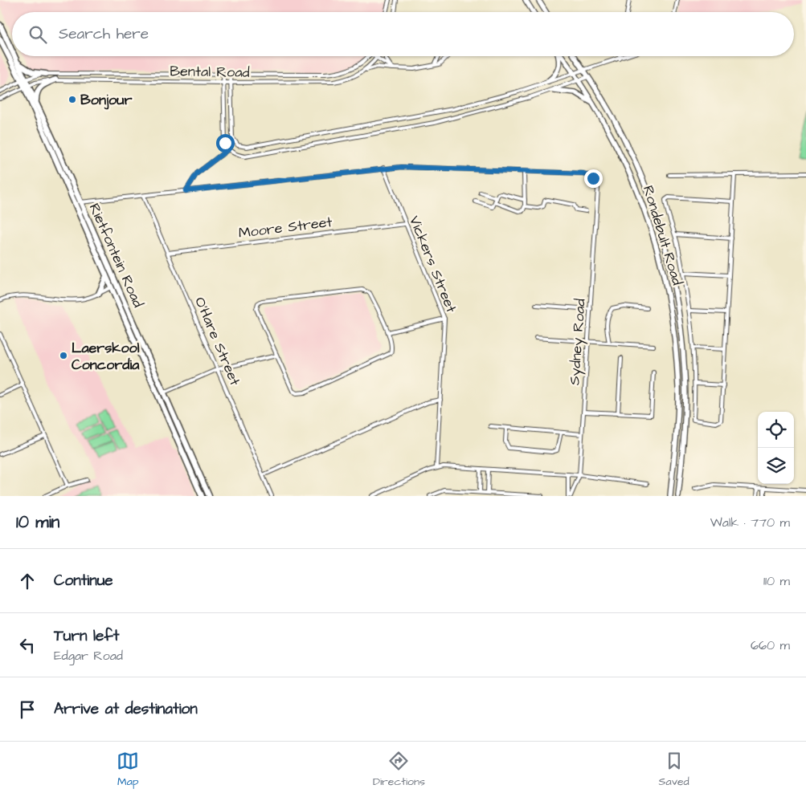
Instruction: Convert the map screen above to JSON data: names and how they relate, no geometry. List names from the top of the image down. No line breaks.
{"streets":{"main road":["Rondebult Road","Rietfontein Road"],"street":["Bental Road","Moore Street","Vickers Street","O'Hare Street","Sydney Road"]},"crossings":[["Bental Road","Rietfontein Road"],["Moore Street","Vickers Street"],["Moore Street","O'Hare Street"]],"places":["Bonjour","Laerskool Concordia"],"page":{"search":"Search here","heading":["10 min","Walk · 770 m"],"list":[["Continue","110 m"],["Turn left","Edgar Road","660 m"],"Arrive at destination"],"nav":["Map","Directions","Saved"]}}
